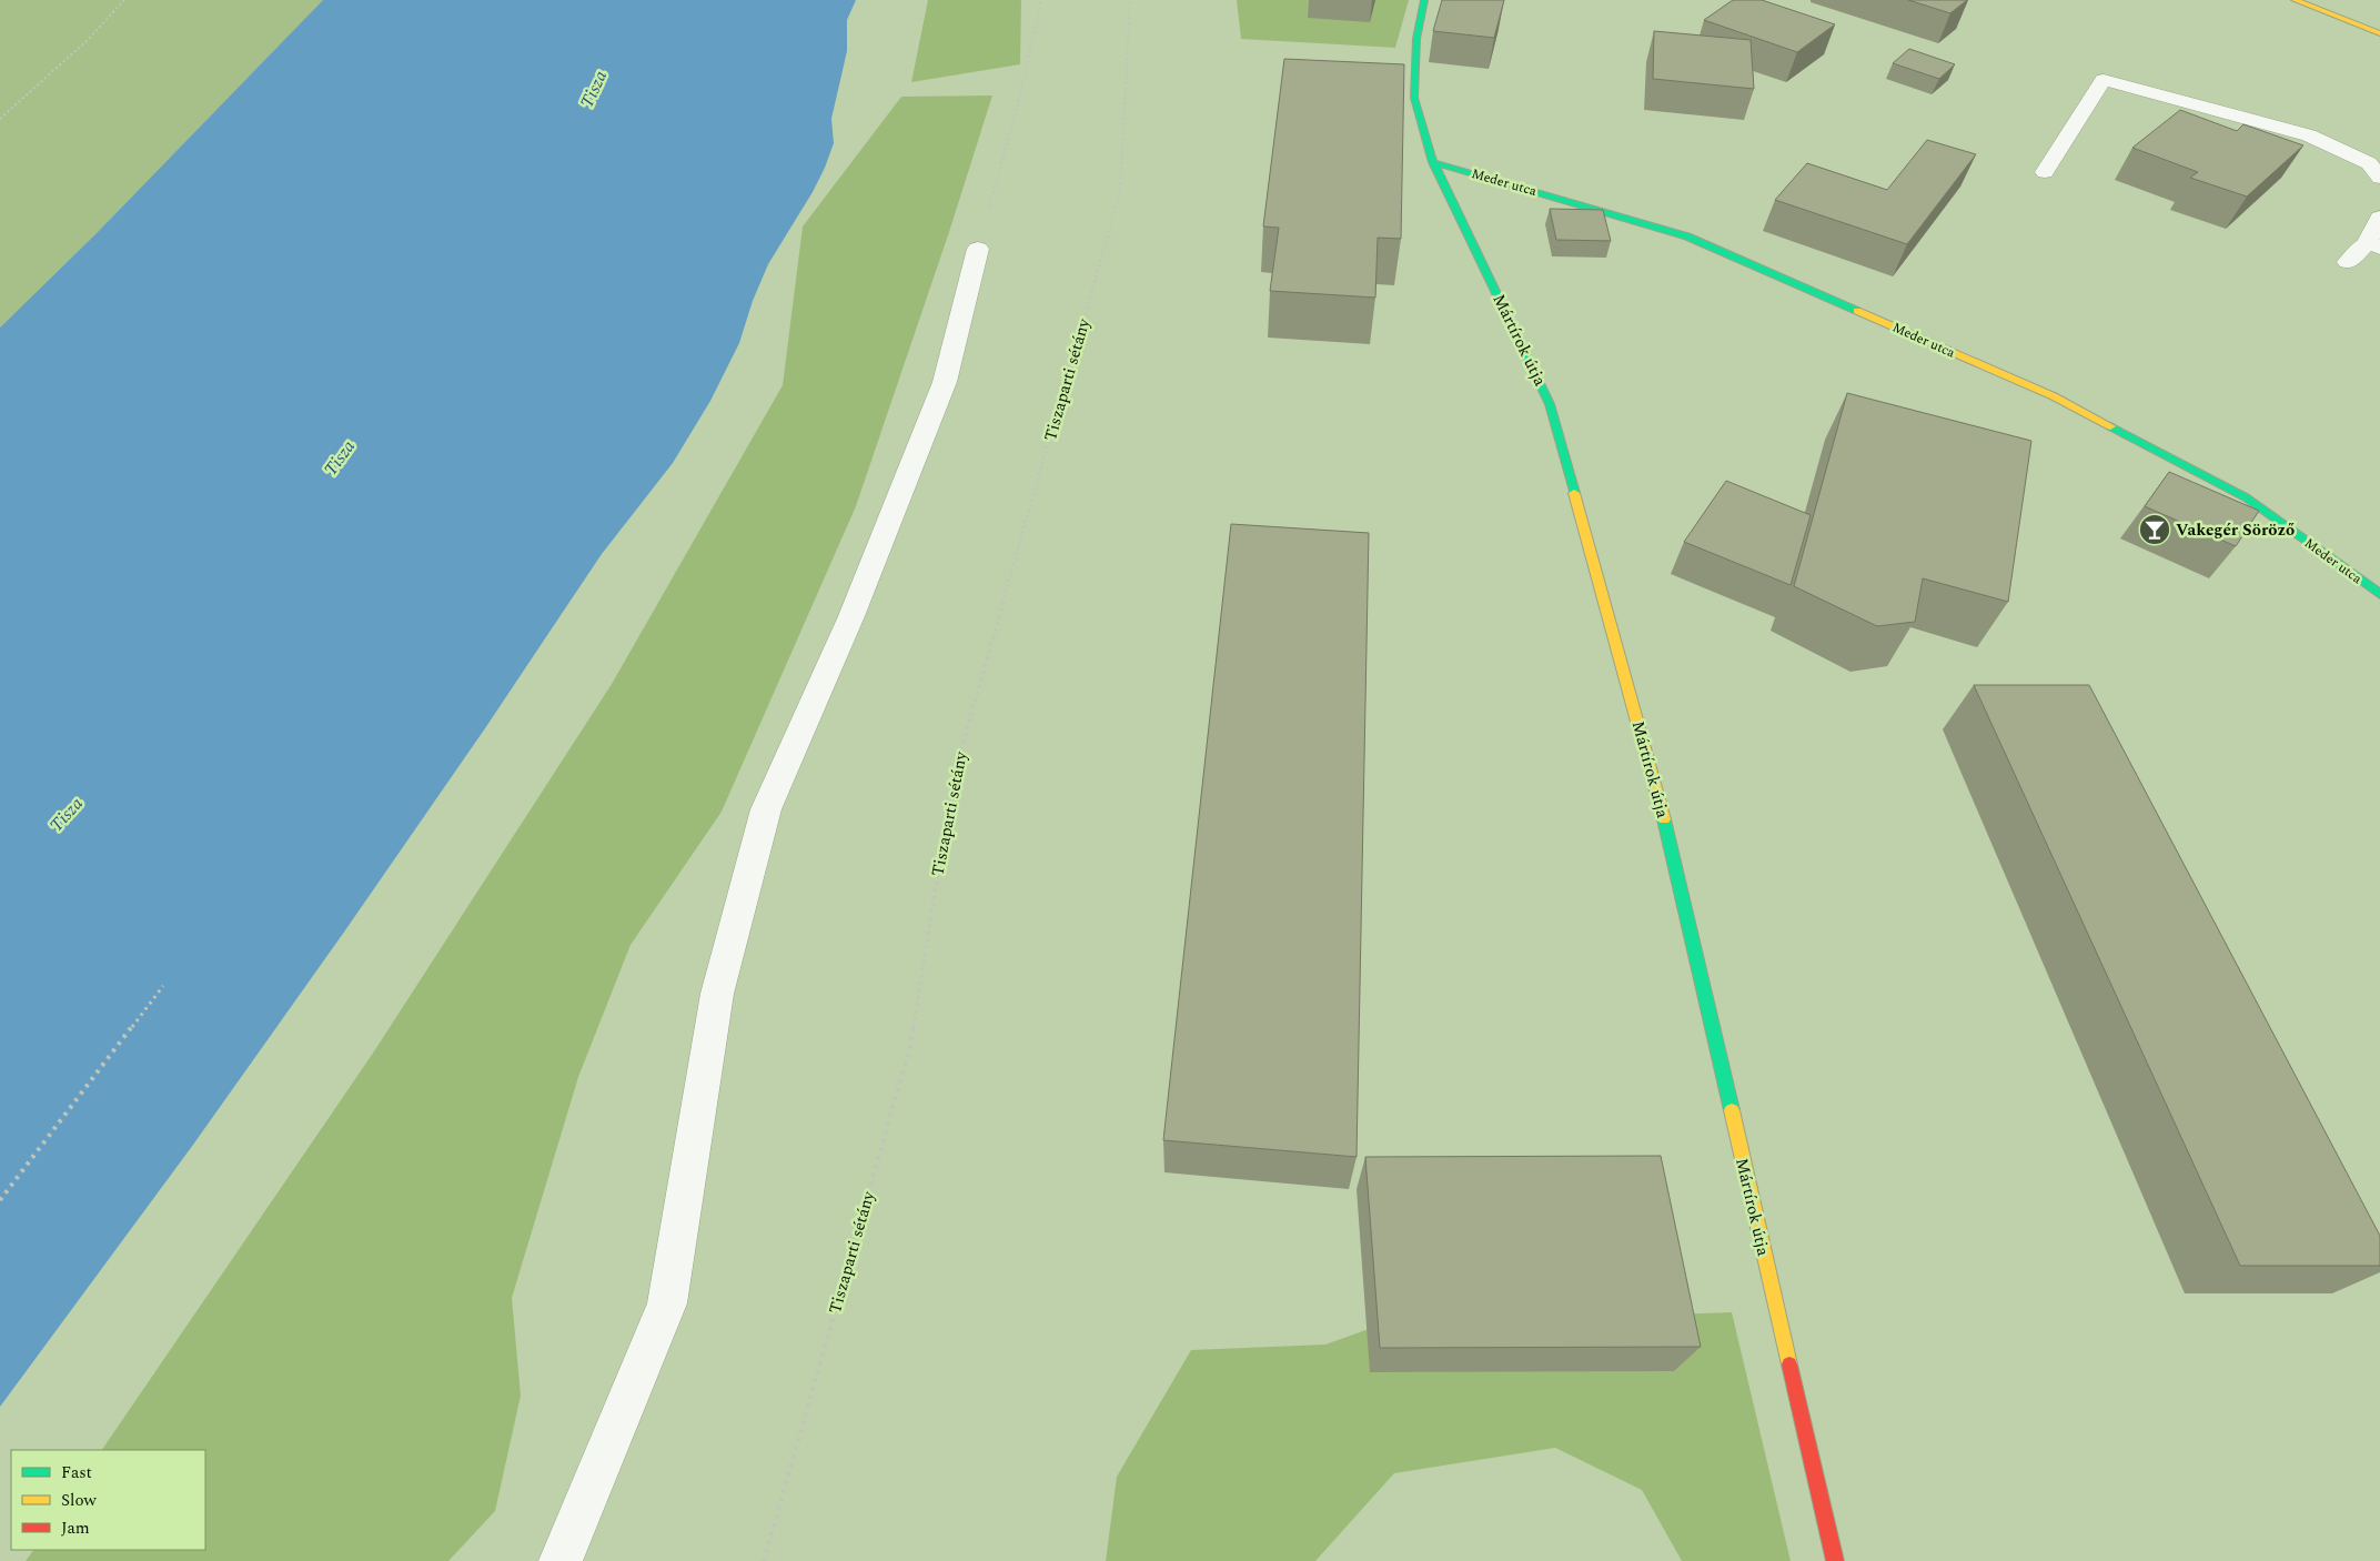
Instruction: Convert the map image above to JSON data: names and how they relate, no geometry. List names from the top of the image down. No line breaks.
{"streets":{"street":["Meder utca","Mártírok útja"],"path":["Tiszaparti sétány"]},"crossings":[["Meder utca","Mártírok útja"]],"water":["Tisza"],"places":{"bar":["Vakegér Söröző"]},"legend":["Fast","Slow","Jam"]}
